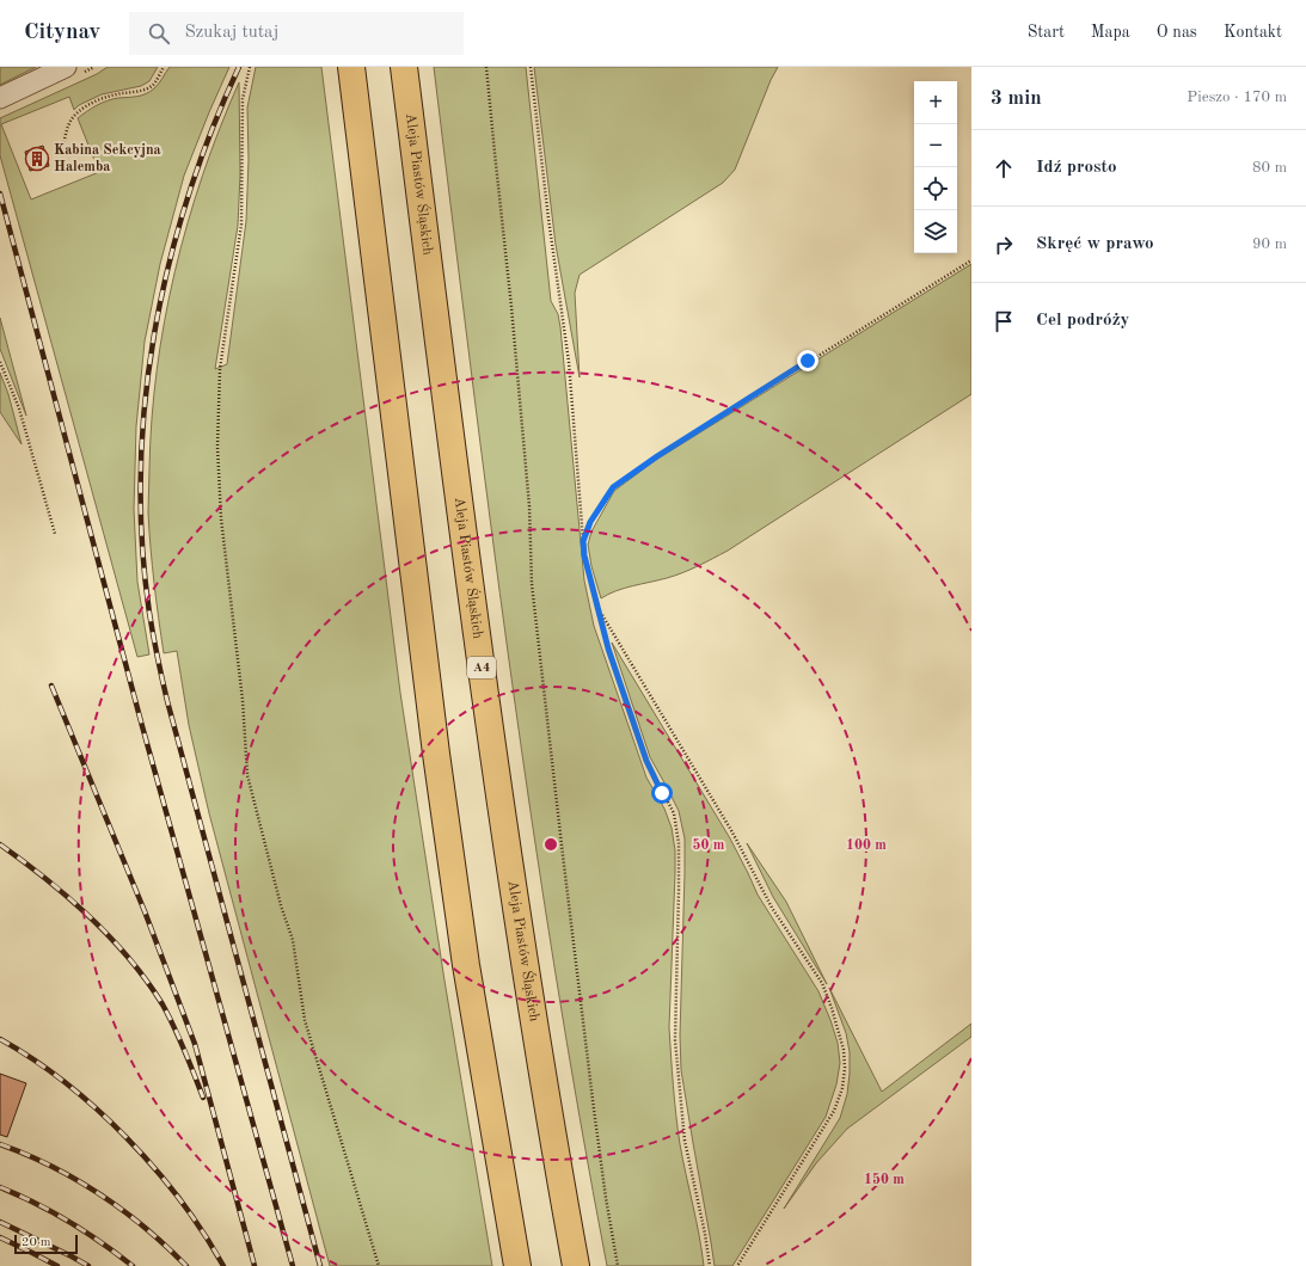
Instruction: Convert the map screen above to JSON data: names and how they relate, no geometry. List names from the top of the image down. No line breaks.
{"streets":{"highway":["Aleja Piastów Śląskich","A4"]},"places":{"building":["Kabina Sekcyjna Halemba"]},"scale_bar":"20 m","page":{"header":"Citynav","search":"Szukaj tutaj","nav":["Start","Mapa","O nas","Kontakt"],"heading":["3 min","Pieszo · 170 m"],"map_buttons":["+","−"],"list":[["Idź prosto","80 m"],["Skręć w prawo","90 m"],"Cel podróży"],"scale":"20 m"},"rings":["50 m","100 m","150 m"]}
